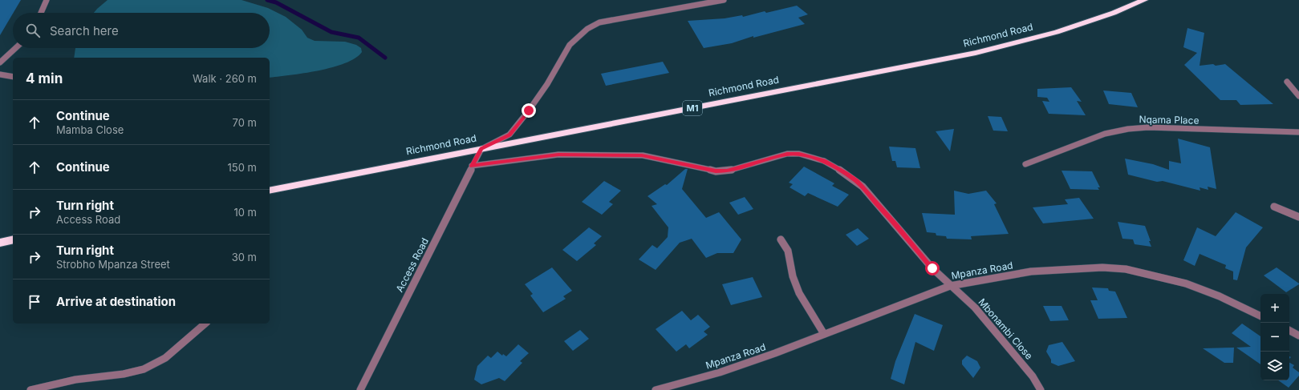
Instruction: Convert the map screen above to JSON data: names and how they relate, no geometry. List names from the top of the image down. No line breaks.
{"streets":{"highway":["Richmond Road","M1"],"street":["Nqama Place","Access Road","Mpanza Road","Mbonambi Close"]},"crossings":[["Richmond Road","Access Road"],["Access Road","Mbonambi Close"],["Mpanza Road","Mbonambi Close"]],"page":{"search":"Search here","heading":["4 min","Walk · 260 m"],"list":[["Continue","Mamba Close","70 m"],["Continue","150 m"],["Turn right","Access Road","10 m"],["Turn right","Strobho Mpanza Street","30 m"],"Arrive at destination"],"map_buttons":["+","−"]}}
